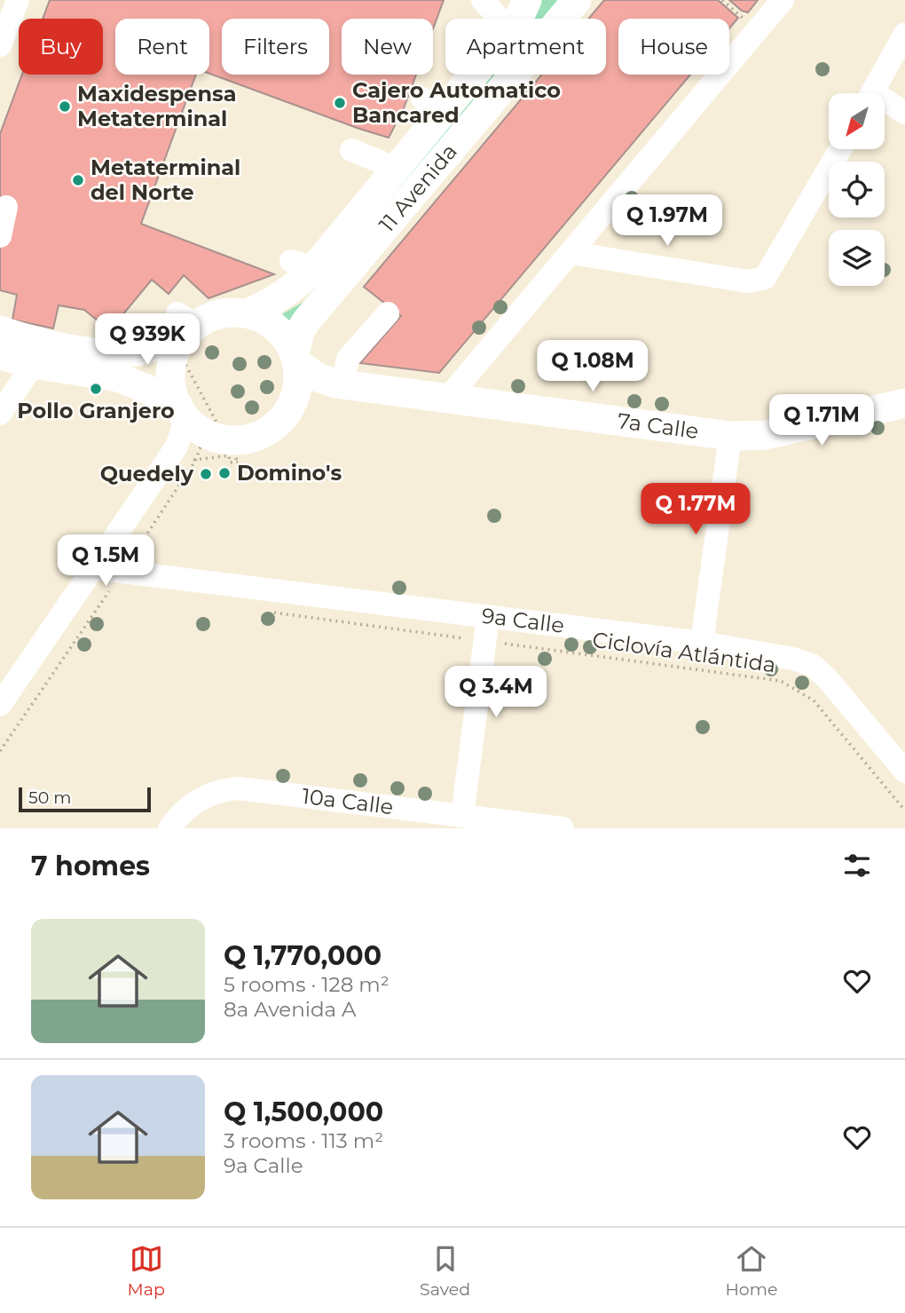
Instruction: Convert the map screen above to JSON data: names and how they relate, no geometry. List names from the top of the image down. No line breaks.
{"streets":{"main road":["11 Avenida","7a Calle"],"street":["9a Calle","10a Calle"],"path":["Ciclovía Atlántida"]},"crossings":[["11 Avenida","7a Calle"]],"places":["Cajero Automatico Bancared","Maxidespensa Metaterminal","Metaterminal del Norte","Pollo Granjero","Domino's","Quedely"],"scale_bar":"50 m","north":"bottom left","page":{"chip":["Buy","Rent","Filters","New","Apartment","House"],"price":["Q 1.97M","Q 939K","Q 1.08M","Q 1.71M","Q 1.77M","Q 1.5M","Q 3.4M"],"scale":"50 m","heading":"7 homes","list":[{"name":"Q 1,770,000","note":"5 rooms · 128 m² · 8a Avenida A"},{"name":"Q 1,500,000","note":"3 rooms · 113 m² · 9a Calle"}],"tabs":["Map","Saved","Home"]}}
